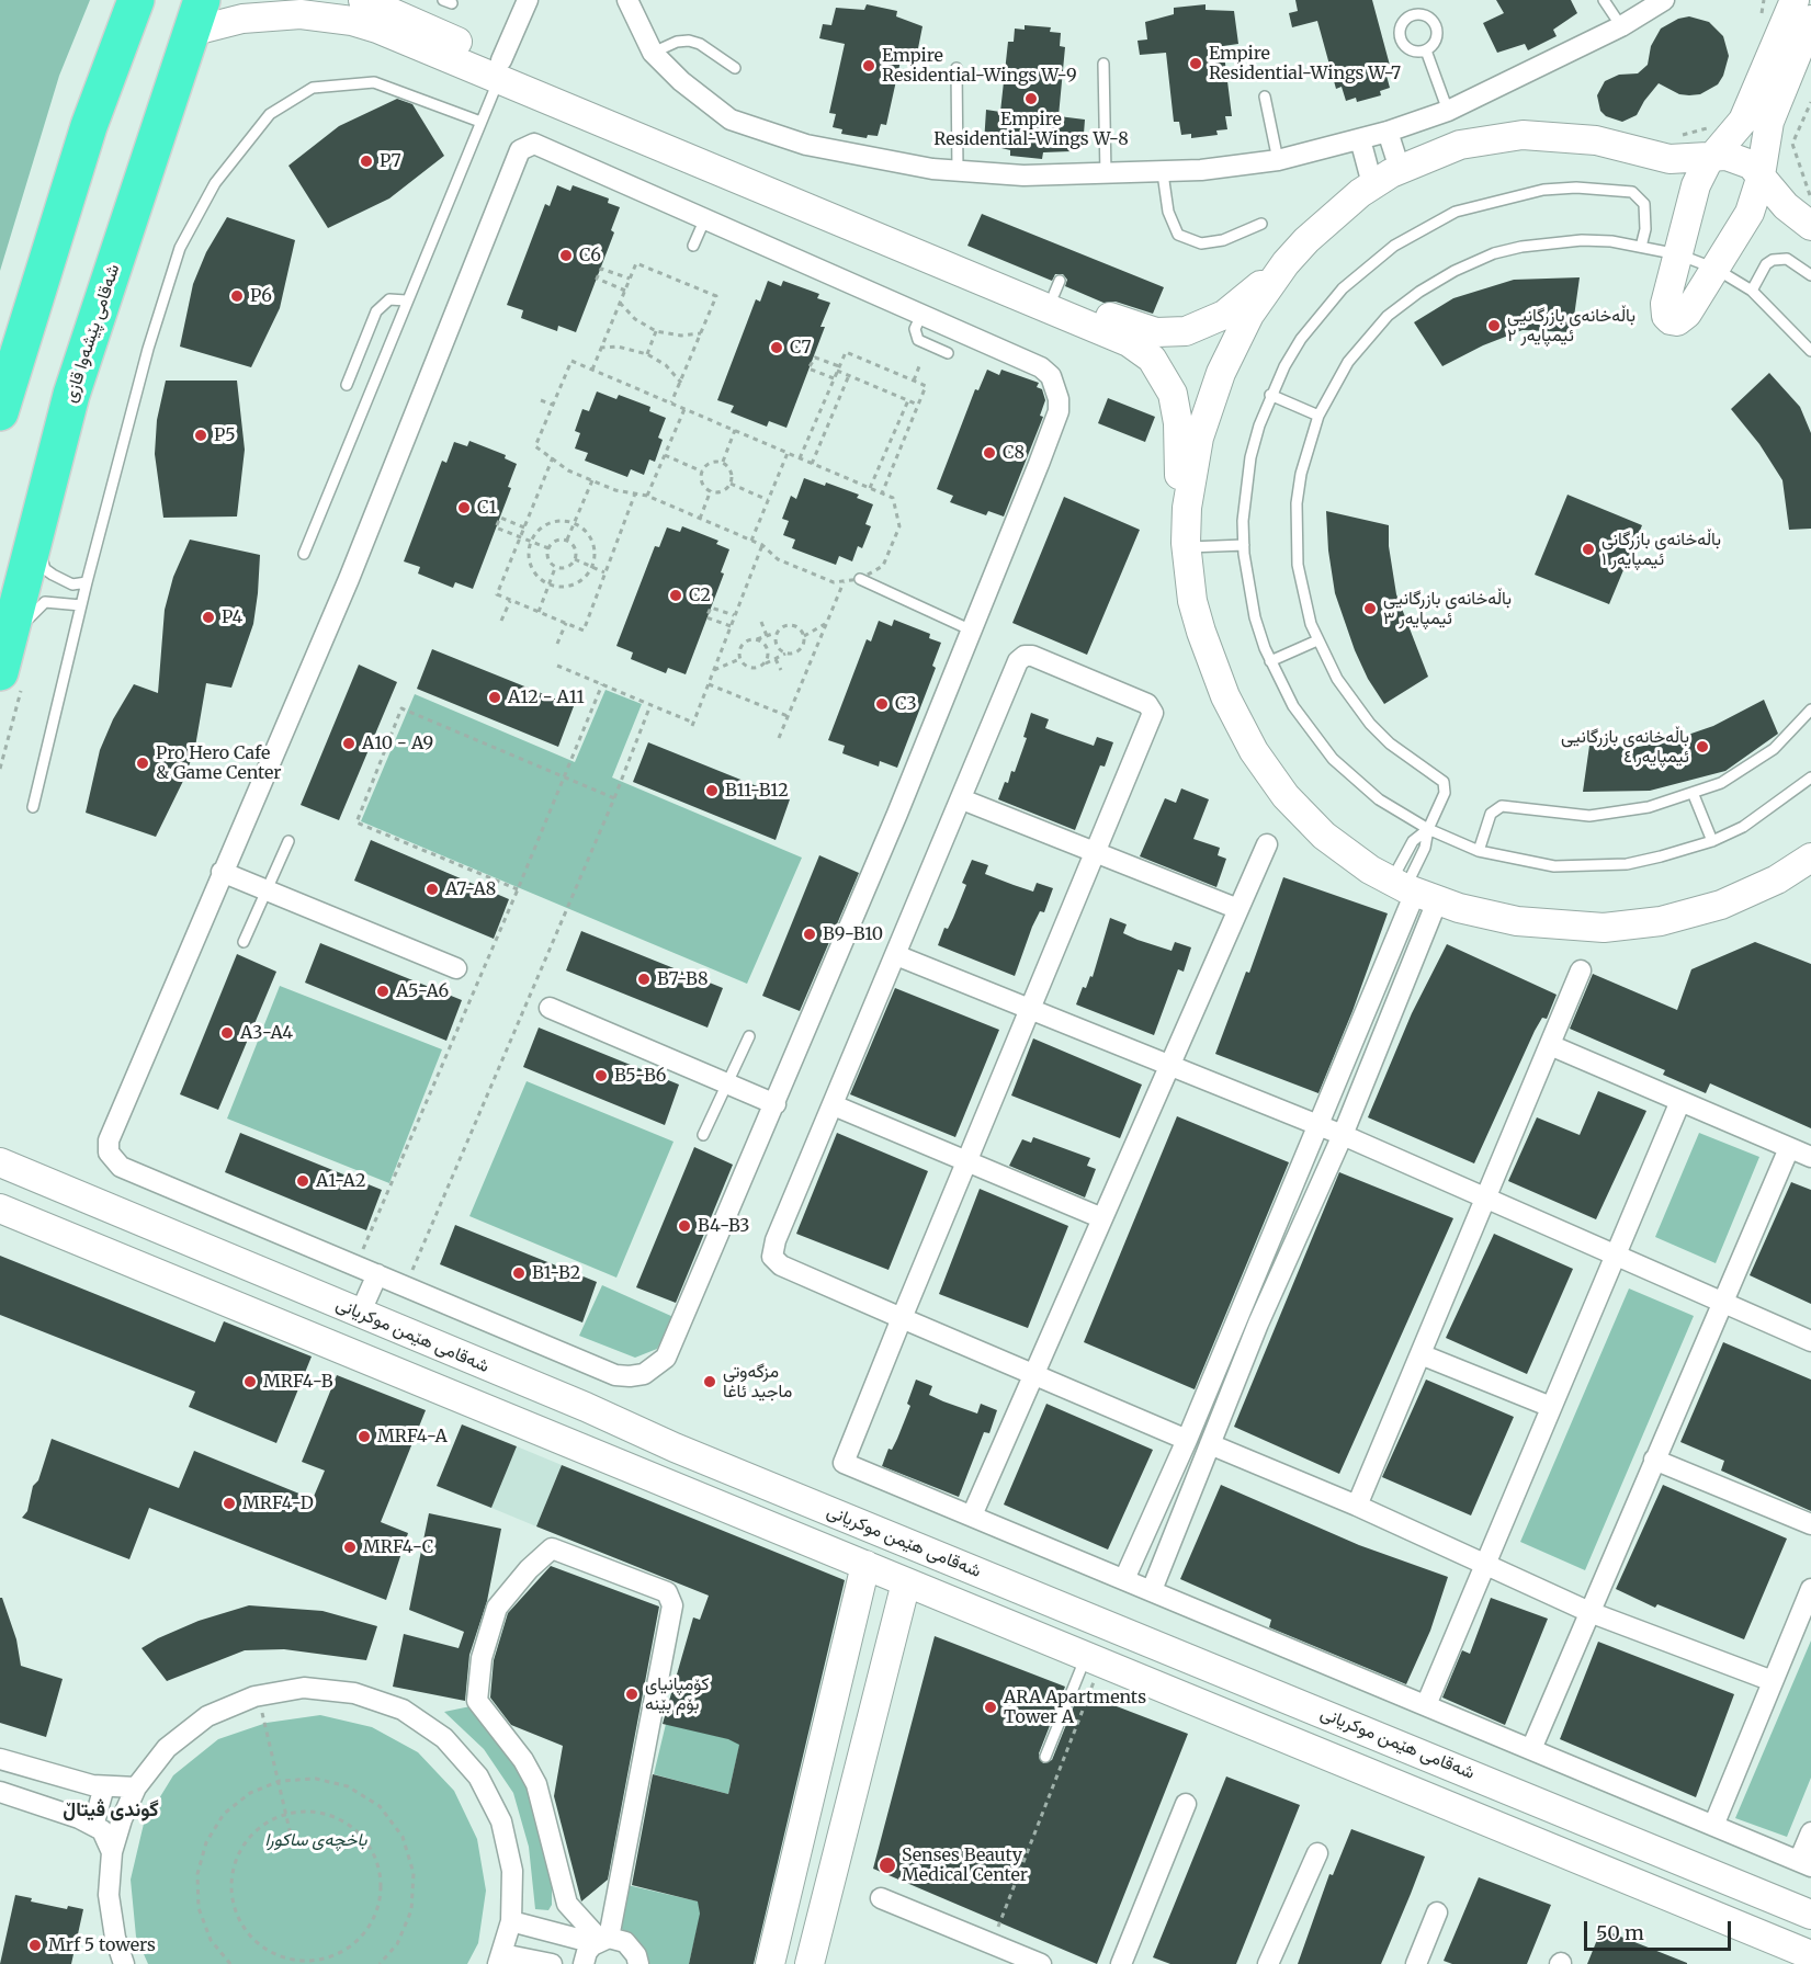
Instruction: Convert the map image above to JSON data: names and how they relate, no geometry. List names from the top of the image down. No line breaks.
{"streets":{"highway":["شەقامی پێشەوا قازی"],"street":["شەقامی هێمن موکریانی"]},"districts":["گوندی ڤیتاڵ"],"parks":["باخچەی ساکورا"],"places":["Empire Residential-Wings W-7","Empire Residential-Wings W-9","Empire Residential-Wings W-8","P7","C6","P6","باڵەخانەی بازرگانیی ئیمپایەر ٢","C7","P5","C8","C1","باڵەخانەی بازرگانی ئیمپایەر ١","C2","باڵەخانەی بازرگانیی ئیمپایەر ٣","P4","A12 - A11","C3","A10 - A9","باڵەخانەی بازرگانیی ئیمپایەر ٤","Pro Hero Cafe & Game Center","B11-B12","A7-A8","B9-B10","B7-B8","A5-A6","A3-A4","B5-B6","A1-A2","B4-B3","B1-B2","MRF4-B","مزگەوتی ماجید ئاغا","MRF4-A","MRF4-D","MRF4-C","کۆمپانیای بۆم بێنە","ARA Apartments Tower A","Senses Beauty Medical Center","Mrf 5 towers"],"scale_bar":"50 m"}
